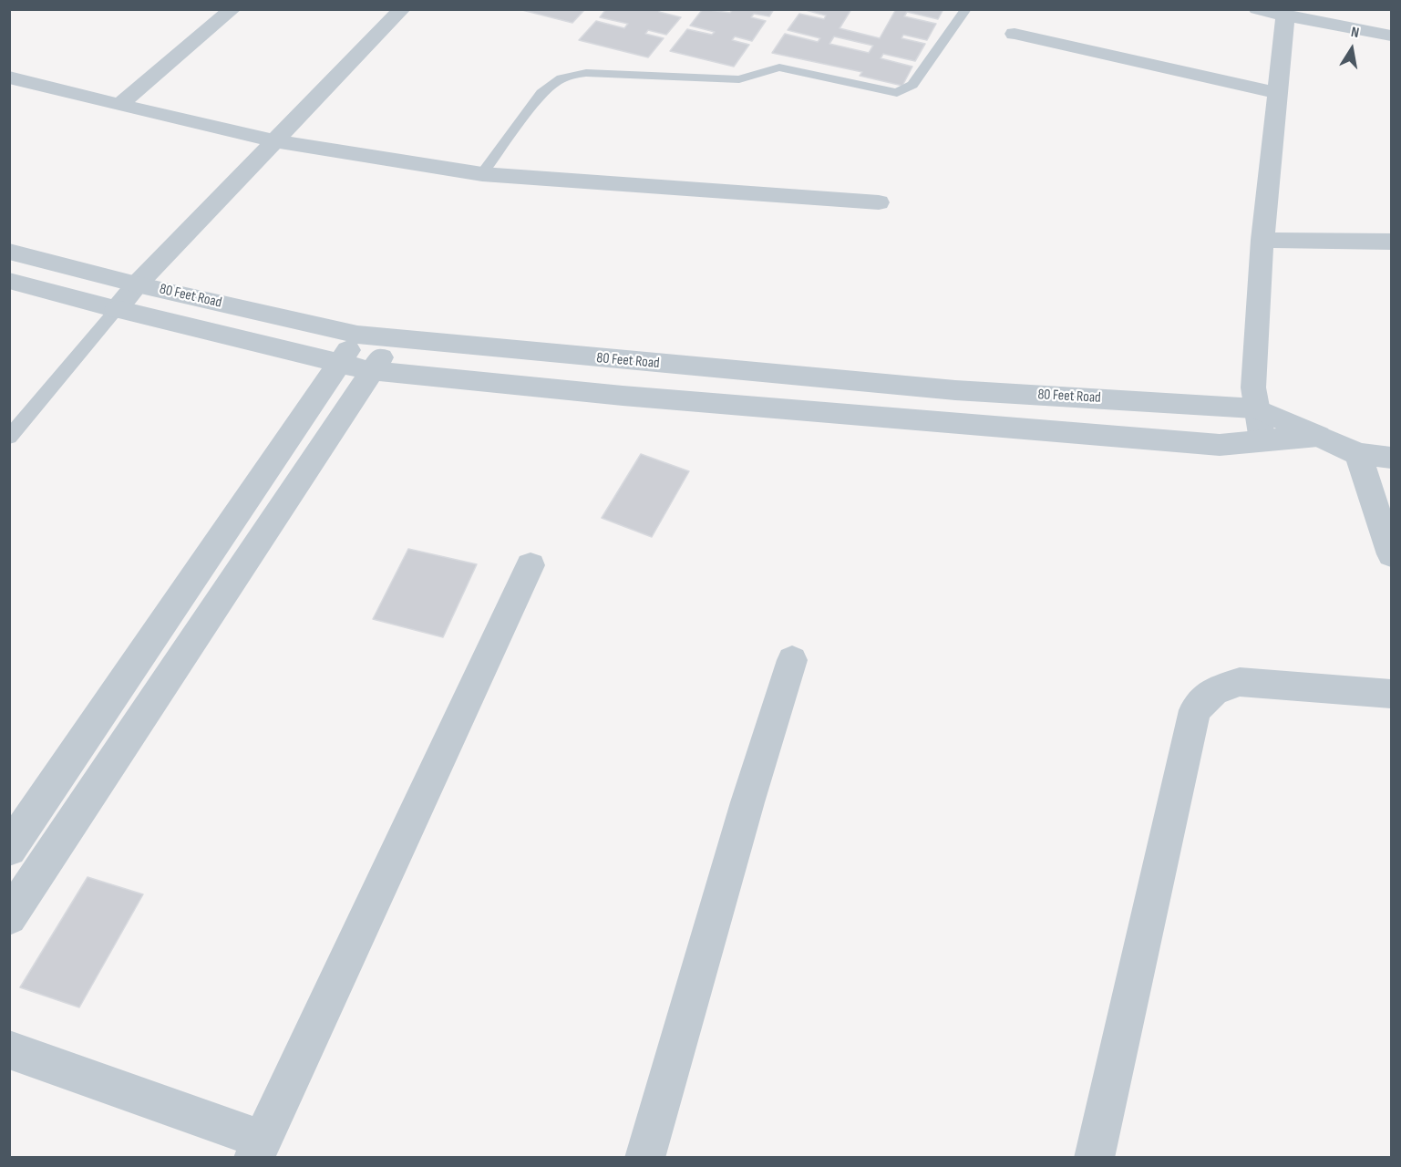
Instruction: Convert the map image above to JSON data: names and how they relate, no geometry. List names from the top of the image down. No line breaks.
{"streets":{"street":["80 Feet Road"]},"north":"top"}
